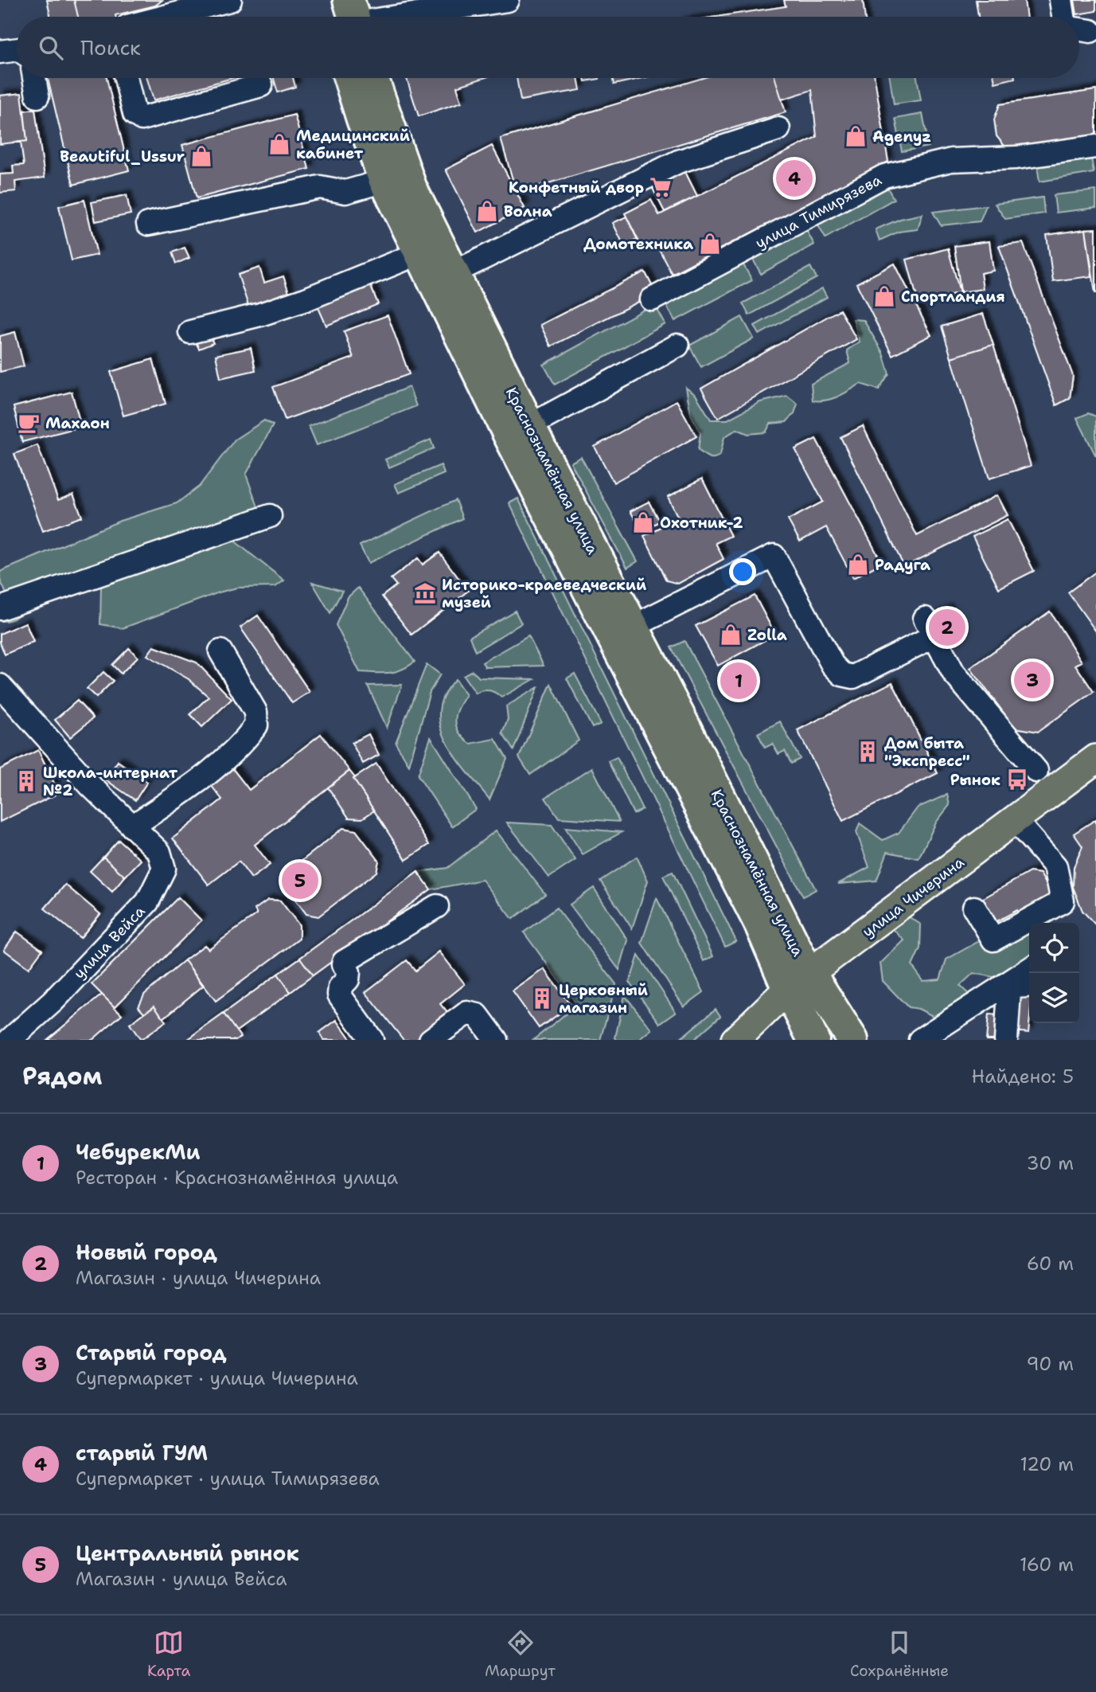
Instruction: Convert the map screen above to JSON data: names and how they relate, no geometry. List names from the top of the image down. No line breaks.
{"streets":{"highway":["Краснознамённая улица"],"main road":["улица Чичерина"],"street":["улица Тимирязева","улица Вейса"]},"crossings":[["Краснознамённая улица","улица Чичерина"]],"places":{"shop":["Agenyz","Медицинский кабинет","Beautiful_Ussur","Волна","Домотехника","Спортландия","Охотник-2","Радуга","Zolla"],"supermarket":["Конфетный двор"],"cafe":["Махаон"],"museum":["Историко-краеведческий музей"],"building":["Дом быта \"Экспресс\"","Школа-интернат №2","Церковный магазин"],"bus stop":["Рынок"]},"page":{"search":"Поиск","pins":["4","2","3","1","5"],"heading":["Рядом","Найдено: 5"],"list":[{"mark":"1","name":"ЧебурекМи","note":"Ресторан · Краснознамённая улица","value":"30 m"},{"mark":"2","name":"Новый город","note":"Магазин · улица Чичерина","value":"60 m"},{"mark":"3","name":"Старый город","note":"Супермаркет · улица Чичерина","value":"90 m"},{"mark":"4","name":"старый ГУМ","note":"Супермаркет · улица Тимирязева","value":"120 m"},{"mark":"5","name":"Центральный рынок","note":"Магазин · улица Вейса","value":"160 m"}],"nav":["Карта","Маршрут","Сохранённые"]}}
